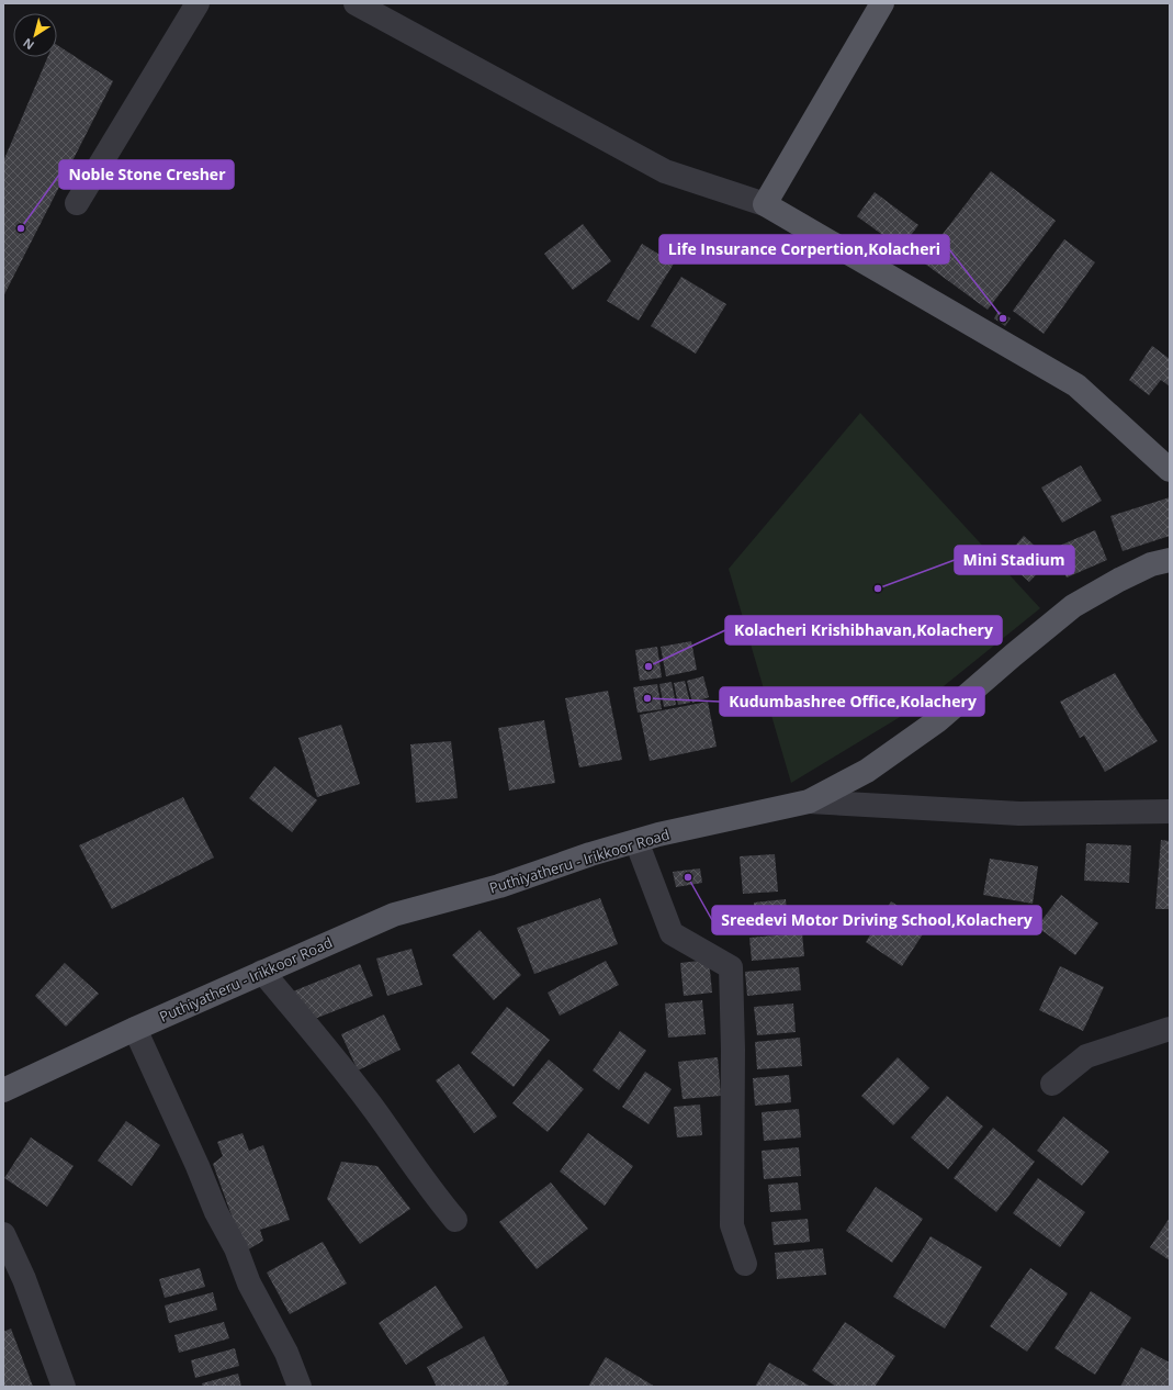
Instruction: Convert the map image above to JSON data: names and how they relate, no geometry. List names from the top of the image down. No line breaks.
{"streets":{"main road":["Puthiyatheru - Irikkoor Road"]},"places":["Noble Stone Cresher","Life Insurance Corpertion,Kolacheri","Mini Stadium","Kolacheri Krishibhavan,Kolachery","Kudumbashree Office,Kolachery","Sreedevi Motor Driving School,Kolachery"],"north":"bottom left"}
